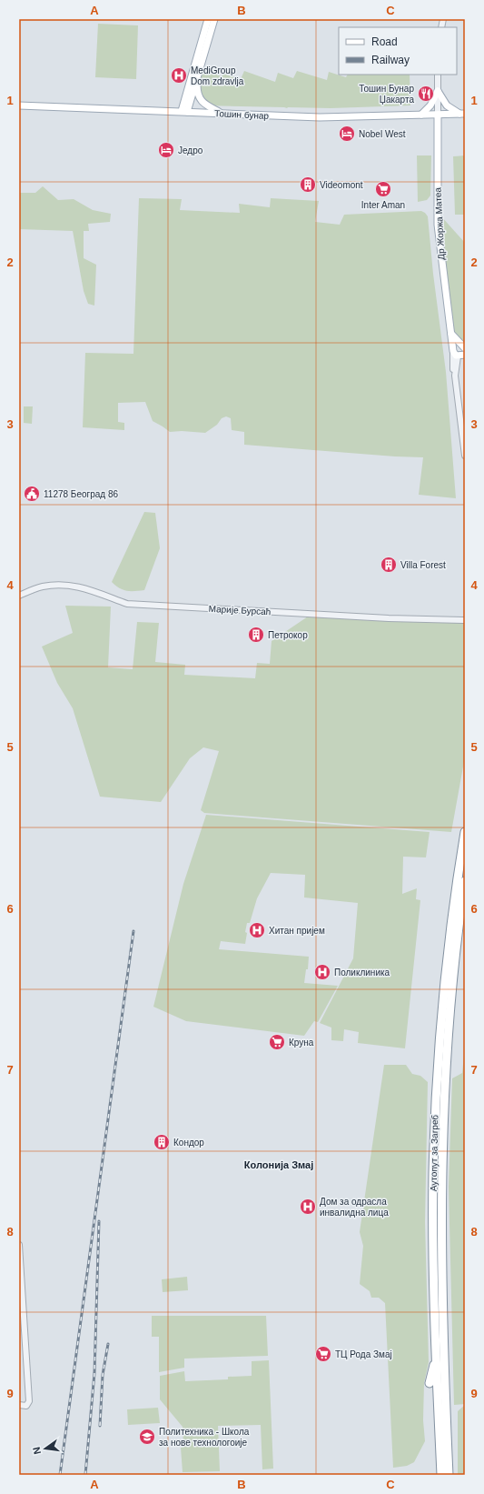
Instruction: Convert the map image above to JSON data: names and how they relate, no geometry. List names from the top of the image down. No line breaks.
{"streets":{"highway":["Аутопут за Загреб"],"main road":["Тошин бунар","Др Жоржа Матеа"],"street":["Марије Бурсаћ"]},"crossings":[["Тошин бунар","Др Жоржа Матеа"]],"districts":["Колонија Змај"],"places":{"hospital":["MediGroup Dom zdravlja","Хитан пријем","Поликлиника","Дом за одрасла инвалидна лица"],"restaurant":["Тошин Бунар Џакарта"],"hotel":["Nobel West","Једро"],"building":["Videomont","Villa Forest","Петрокор","Кондор"],"supermarket":["Inter Aman","Круна","ТЦ Рода Змај"],"public building":["11278 Београд 86"],"school or university":["Политехника - Школа за нове технологоије"]},"legend":["Road","Railway"],"north":"left","grid":{"columns":["A","B","C"],"rows":["1","2","3","4","5","6","7","8","9"]}}
